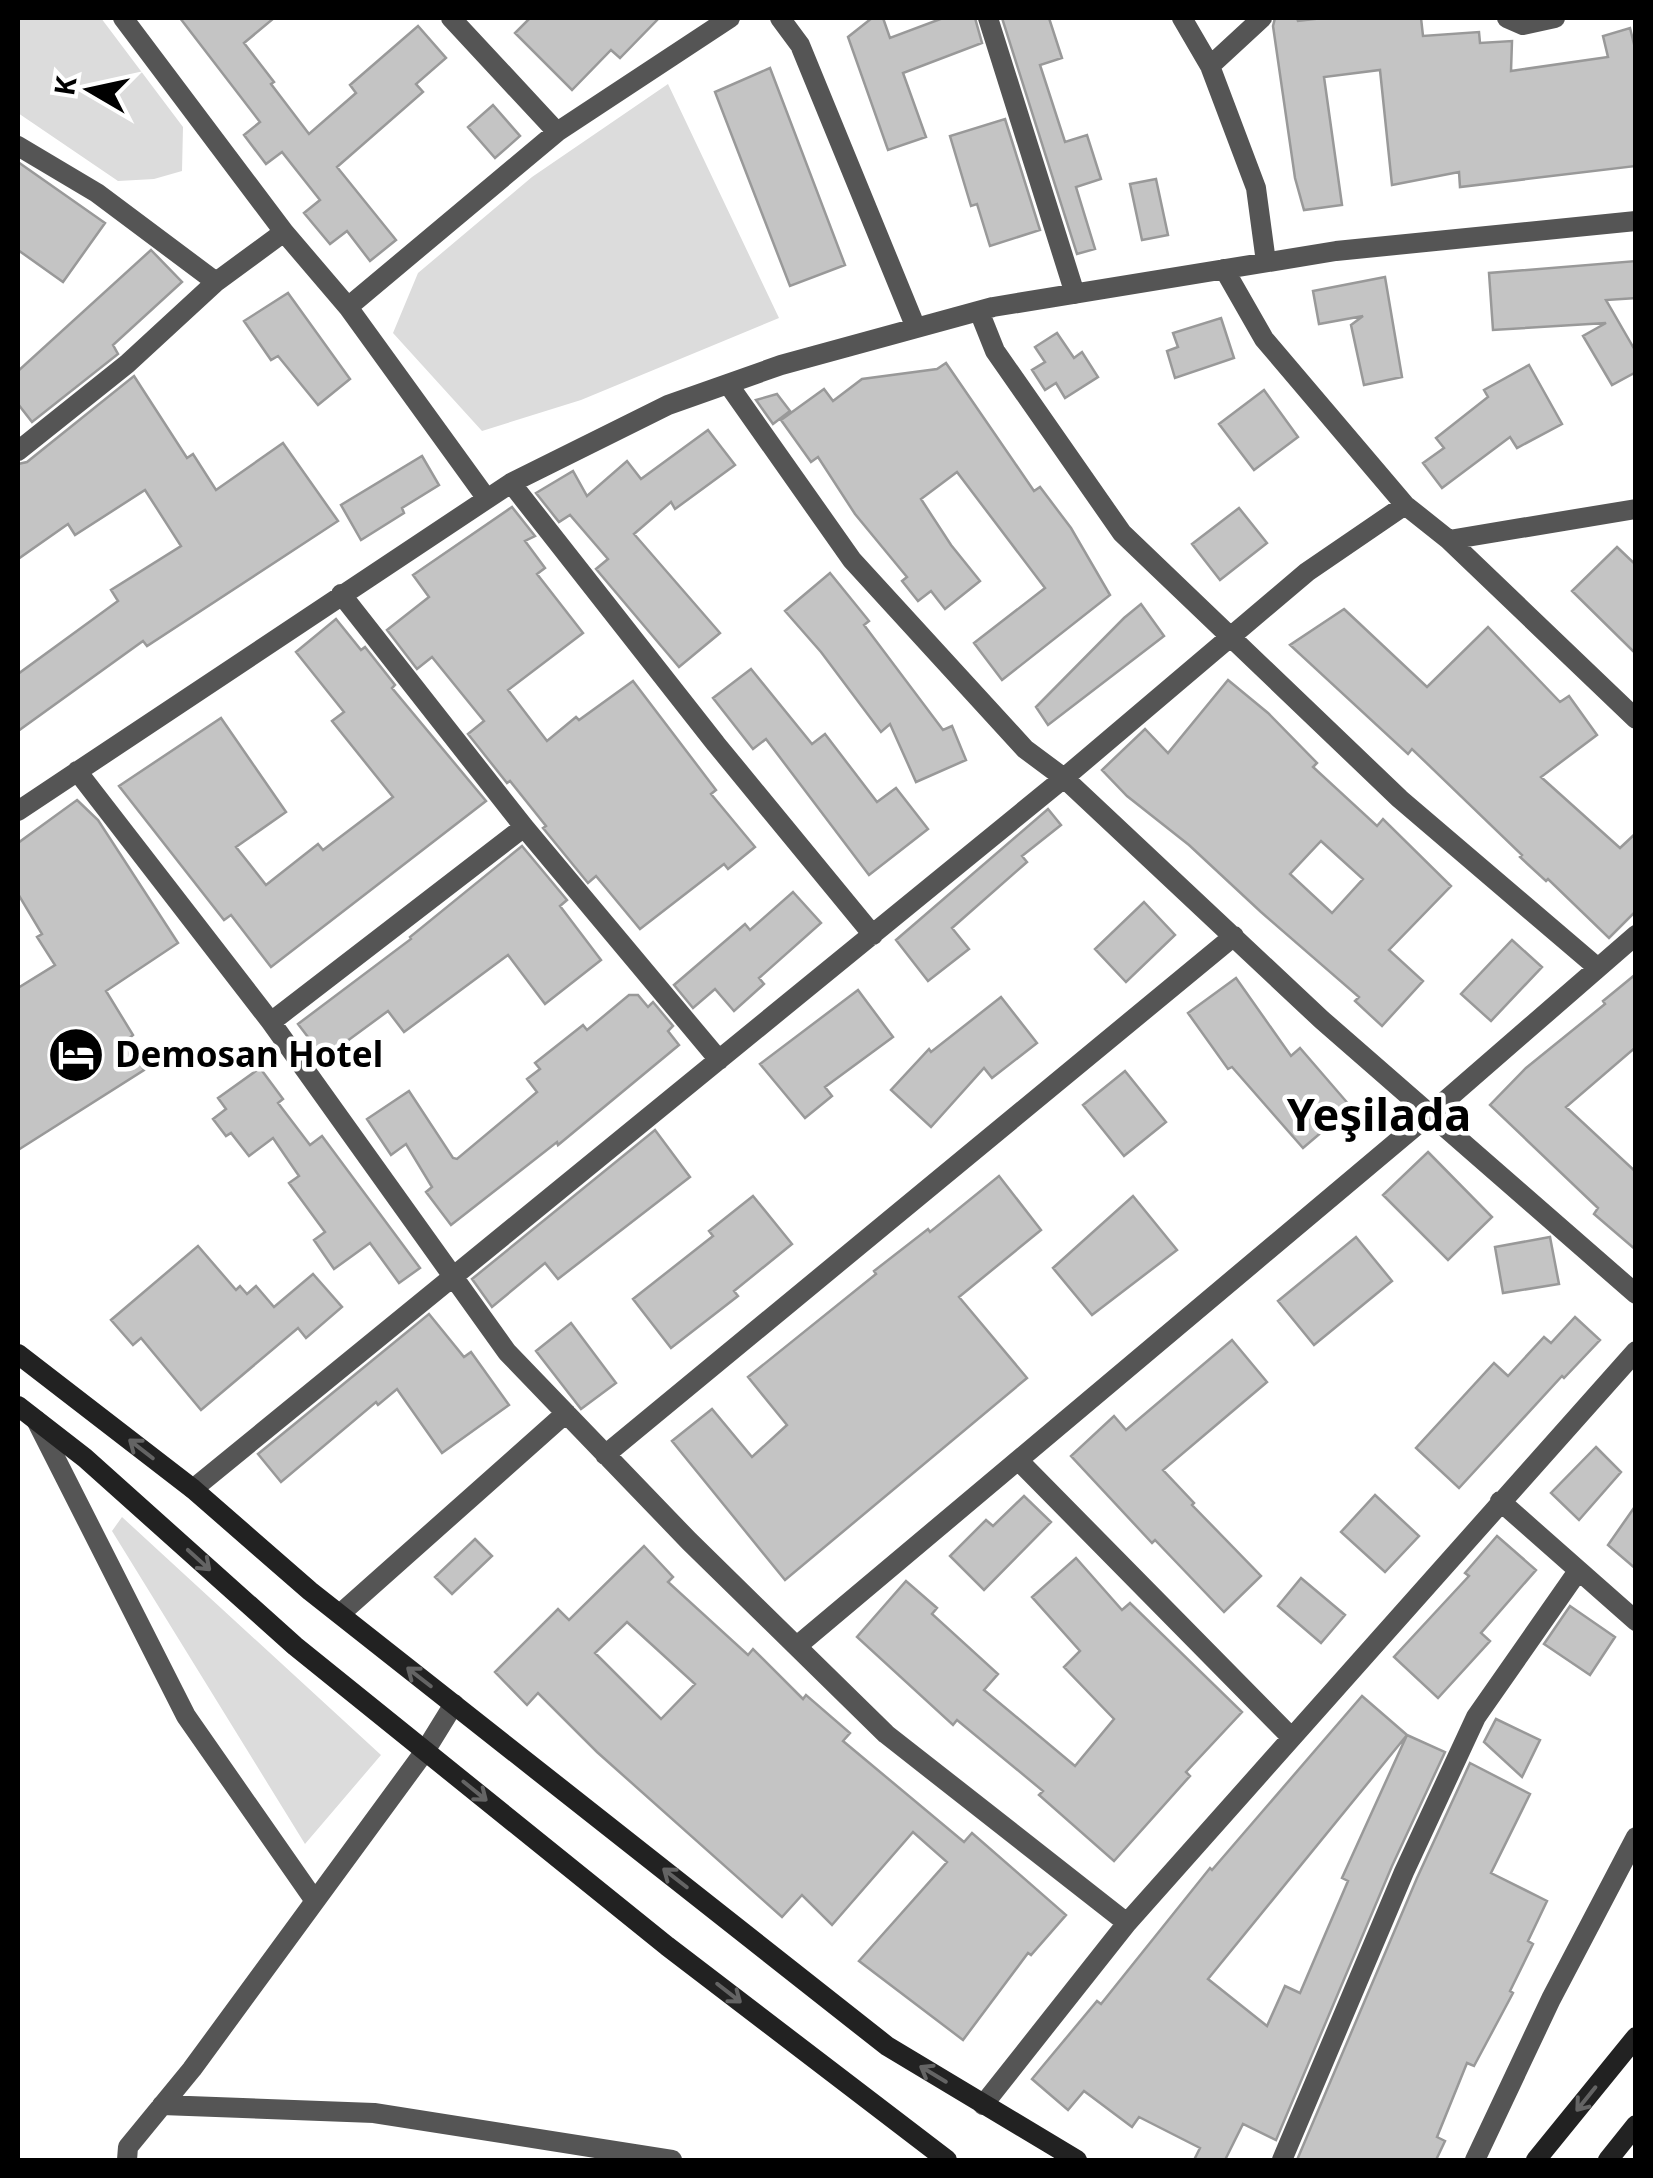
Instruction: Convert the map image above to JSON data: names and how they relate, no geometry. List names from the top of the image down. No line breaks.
{"districts":["Yeşilada"],"places":{"hotel":["Demosan Hotel"]},"north":"left"}
